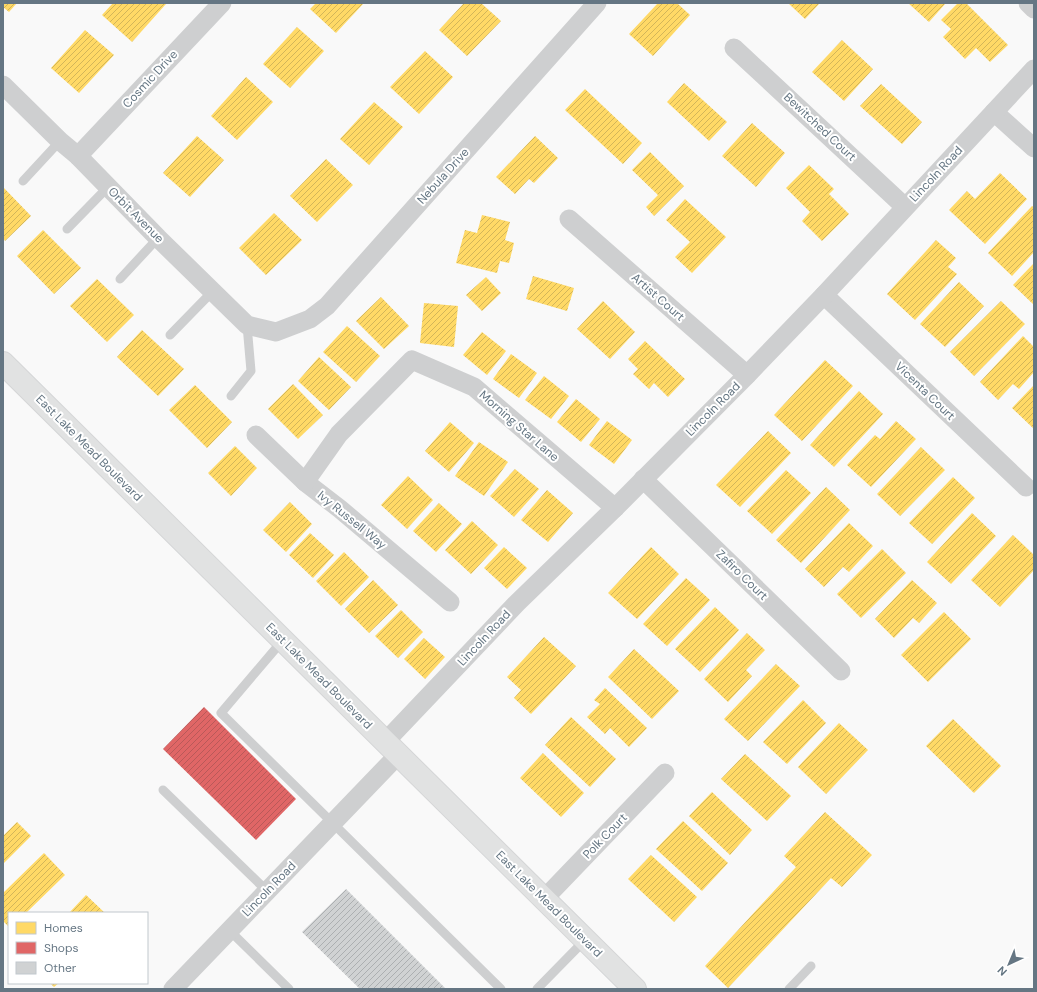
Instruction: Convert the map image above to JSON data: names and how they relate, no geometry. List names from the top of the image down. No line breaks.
{"streets":{"main road":["East Lake Mead Boulevard"],"street":["Cosmic Drive","Bewitched Court","Lincoln Road","Nebula Drive","Orbit Avenue","Artist Court","Vicenta Court","Morning Star Lane","Ivy Russell Way","Zafiro Court","Polk Court"]},"crossings":[["Cosmic Drive","Orbit Avenue"],["Bewitched Court","Lincoln Road"],["Lincoln Road","Artist Court"],["Lincoln Road","Vicenta Court"],["Lincoln Road","Morning Star Lane"],["Lincoln Road","East Lake Mead Boulevard"],["Lincoln Road","Zafiro Court"],["Nebula Drive","Orbit Avenue"],["Morning Star Lane","Ivy Russell Way"],["East Lake Mead Boulevard","Polk Court"]],"legend":["Homes","Shops","Other"],"north":"bottom left"}
